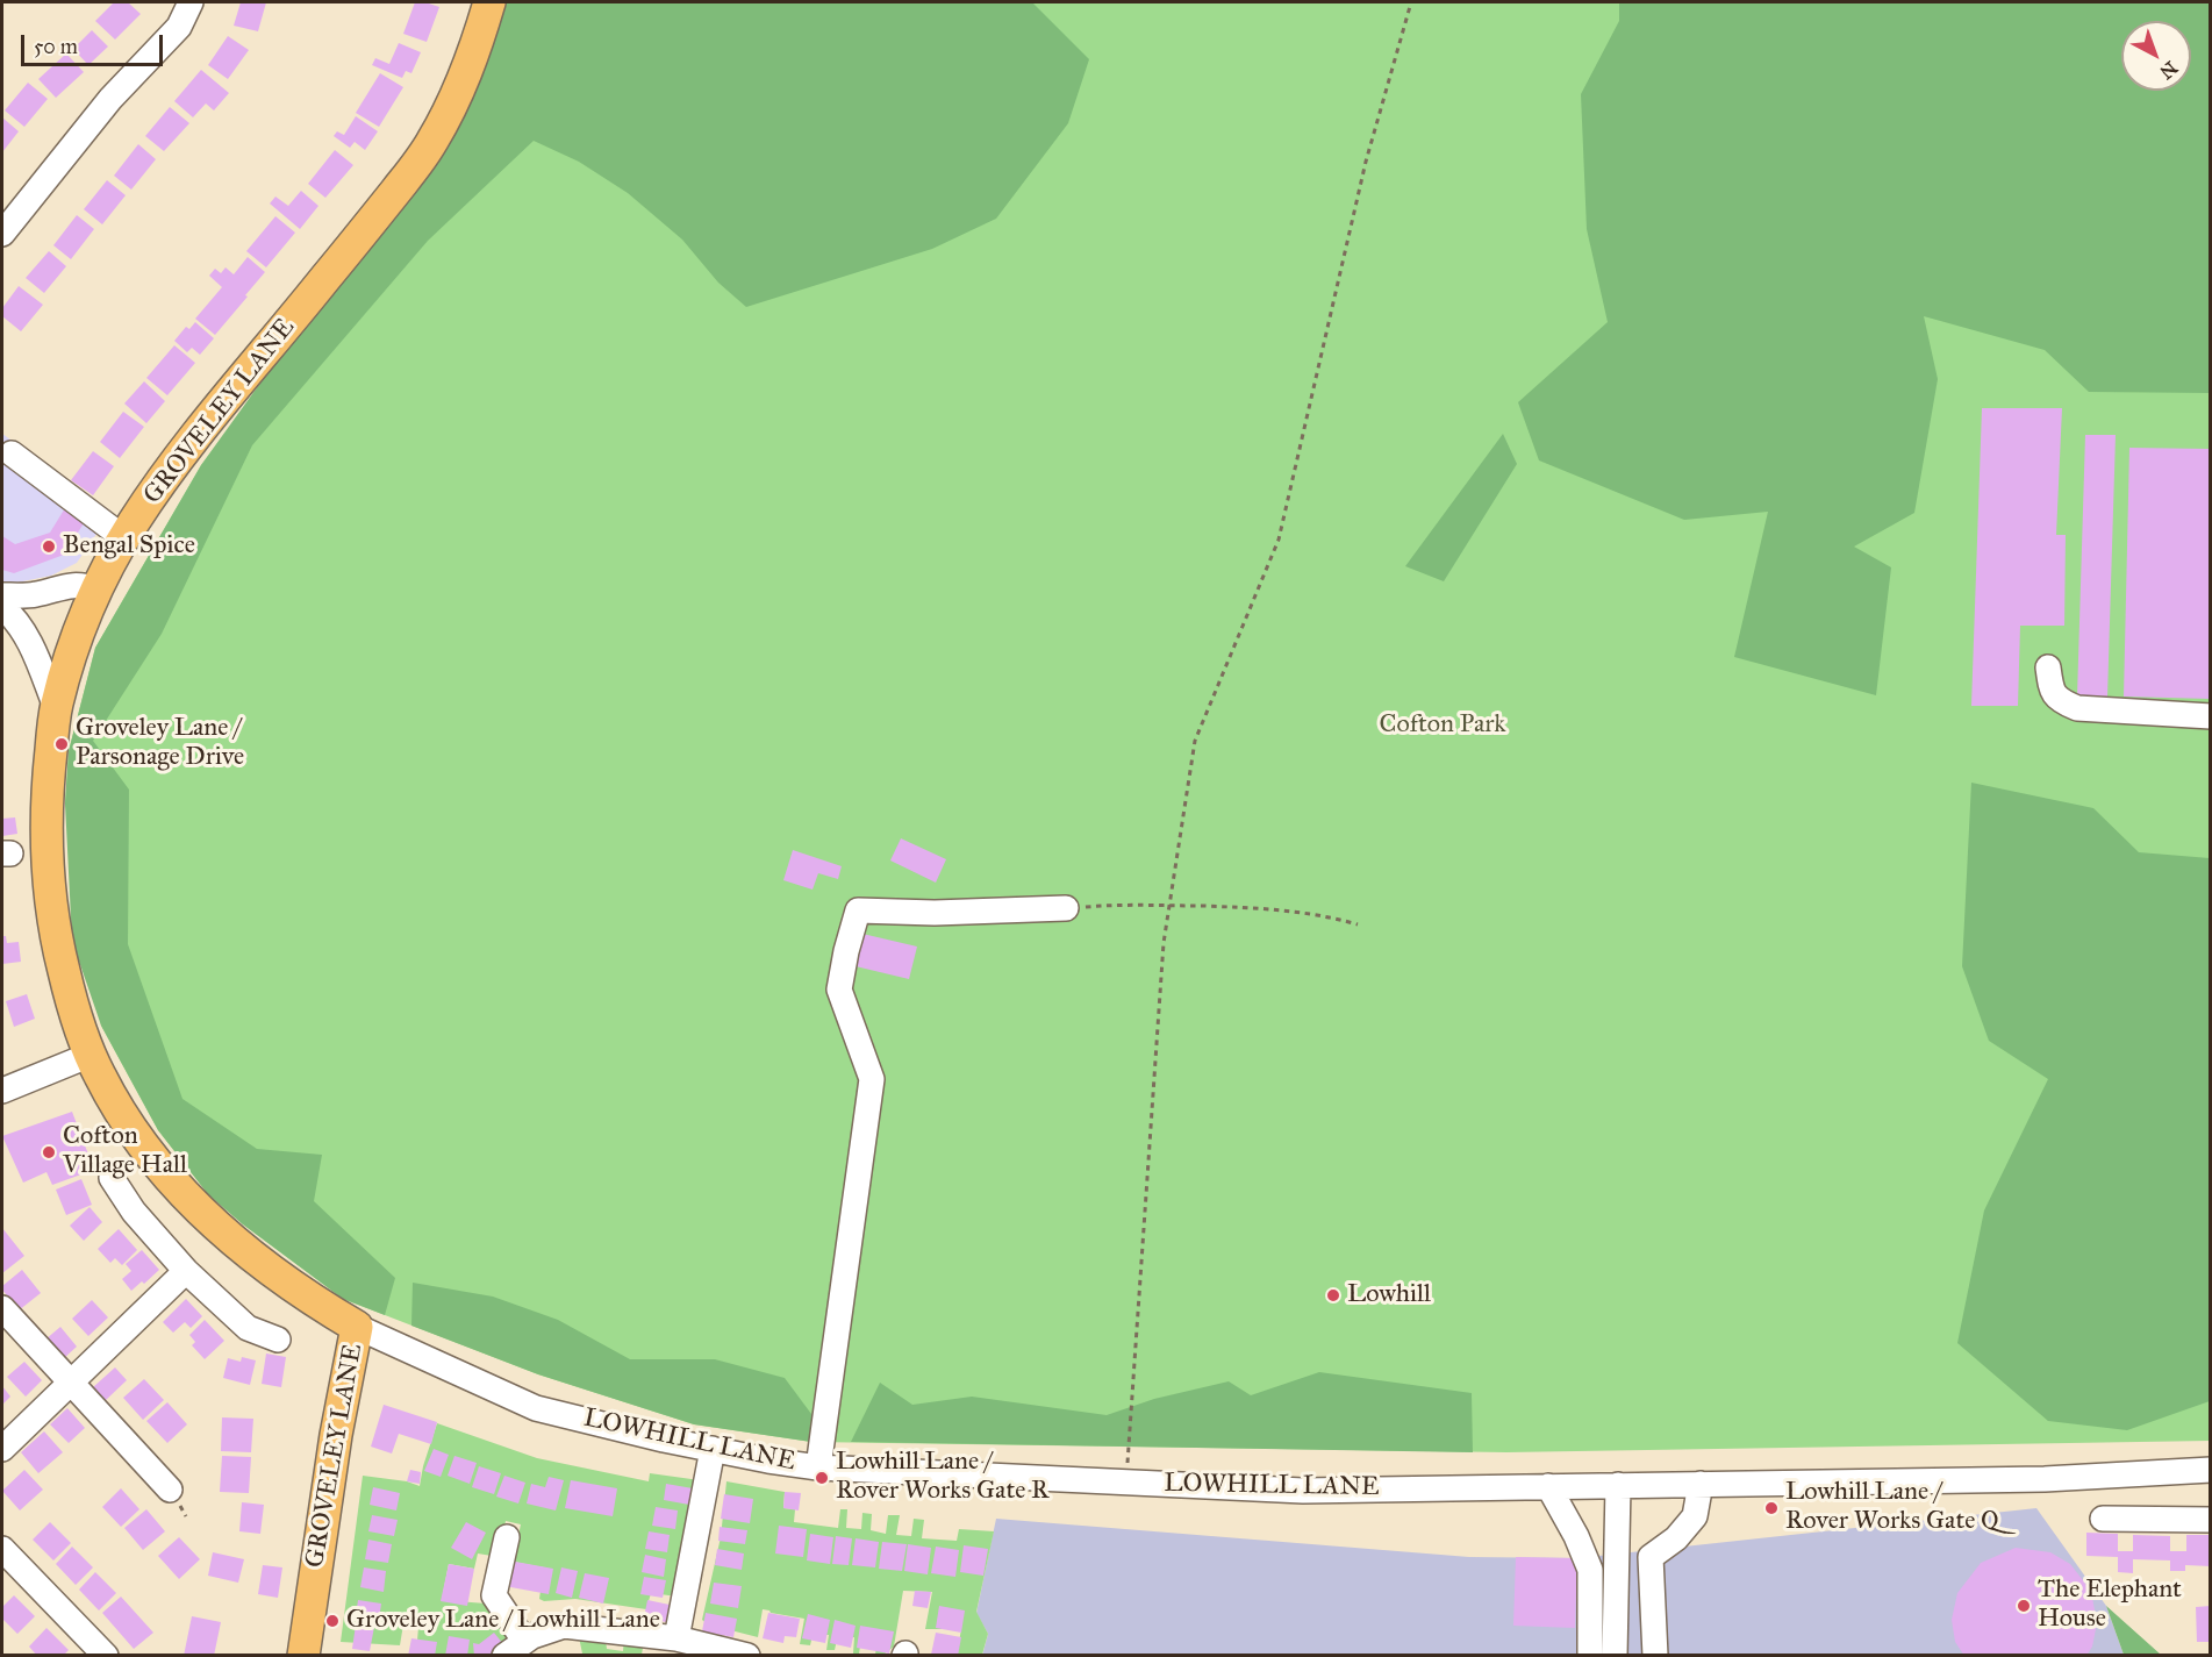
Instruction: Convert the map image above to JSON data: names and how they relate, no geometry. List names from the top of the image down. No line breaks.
{"streets":{"main road":["GROVELEY LANE"],"street":["LOWHILL LANE"]},"crossings":[["GROVELEY LANE","LOWHILL LANE"]],"parks":["Cofton Park"],"places":["Bengal Spice","Groveley Lane / Parsonage Drive","Cofton Village Hall","Lowhill","Lowhill Lane / Rover Works Gate R","Lowhill Lane / Rover Works Gate Q","The Elephant House","Groveley Lane / Lowhill Lane"],"scale_bar":"50 m","north":"bottom right"}
